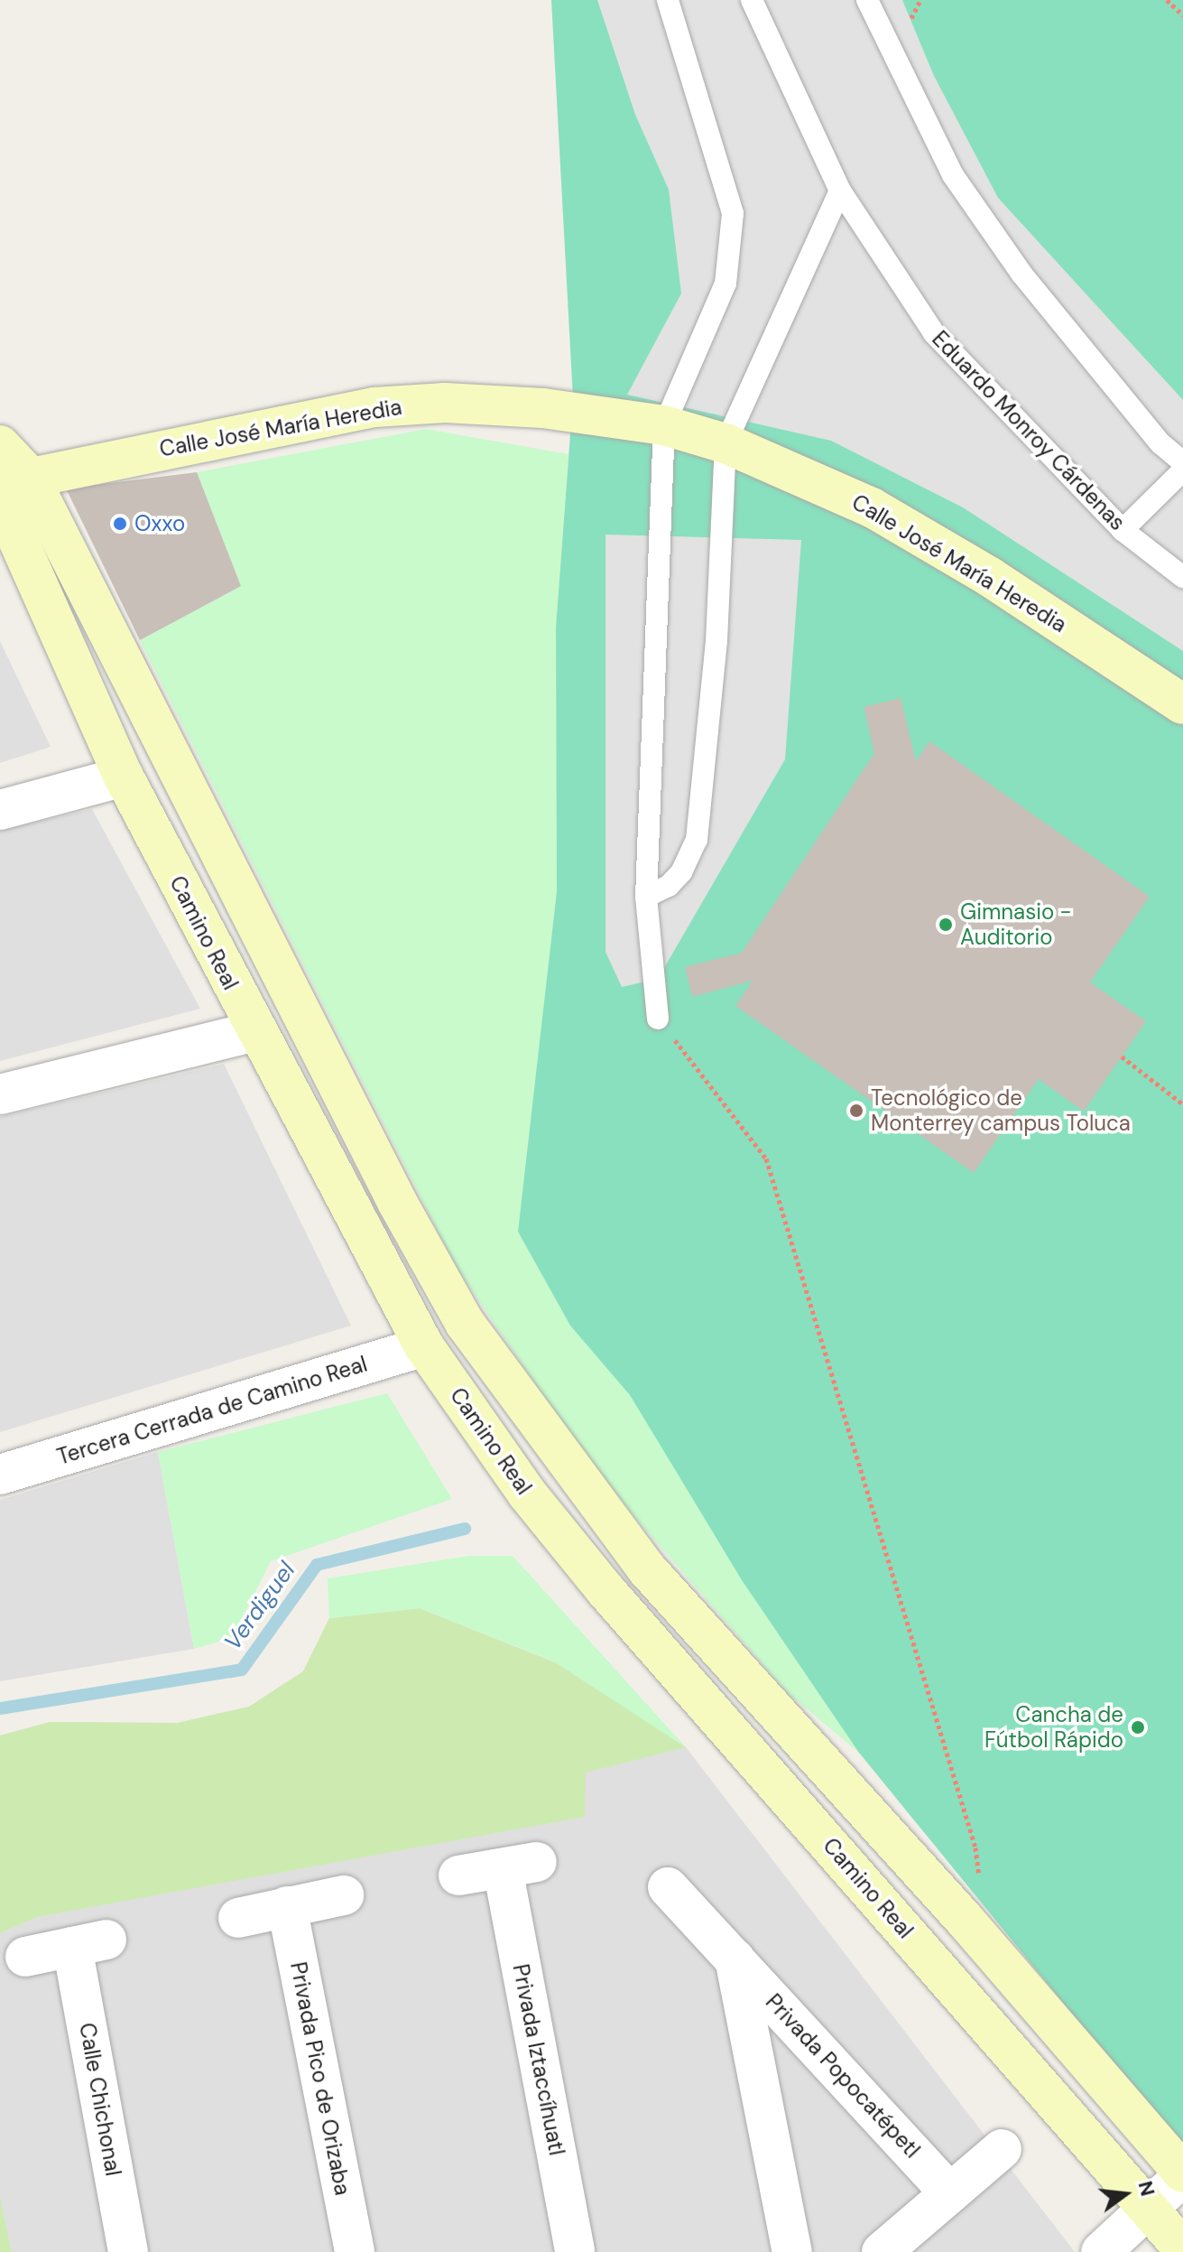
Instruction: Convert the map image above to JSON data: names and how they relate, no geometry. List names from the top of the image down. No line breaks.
{"streets":{"main road":["Calle José María Heredia","Camino Real"],"street":["Tercera Cerrada de Camino Real","Privada Iztaccíhuatl","Privada Popocatépetl","Privada Pico de Orizaba","Calle Chichonal"],"lane":["Eduardo Monroy Cárdenas"]},"crossings":[["Calle José María Heredia","Camino Real"],["Camino Real","Tercera Cerrada de Camino Real"]],"water":["Verdiguel"],"places":["Oxxo","Gimnasio - Auditorio","Tecnológico de Monterrey campus Toluca","Cancha de Fútbol Rápido"],"north":"right"}
